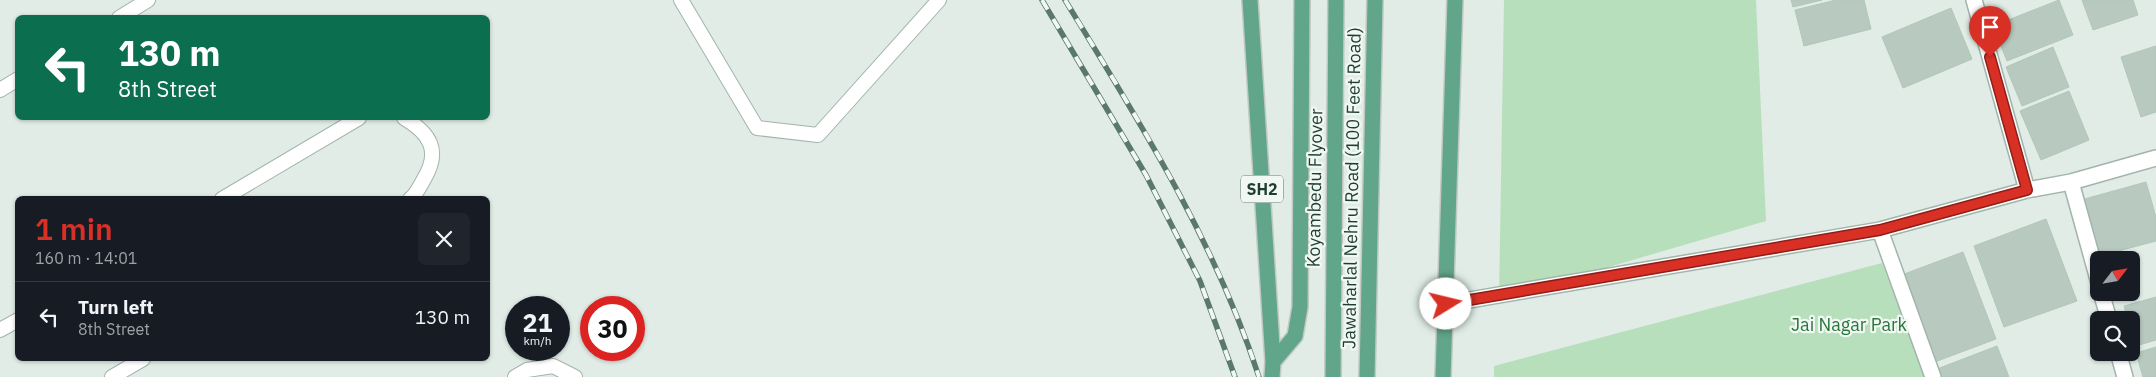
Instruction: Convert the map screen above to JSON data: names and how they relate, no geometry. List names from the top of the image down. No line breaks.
{"streets":{"main road":["Koyambedu Flyover","Jawaharlal Nehru Road (100 Feet Road)","SH2"]},"crossings":[["Koyambedu Flyover","SH2"]],"parks":["Jai Nagar Park"],"north":"top right","page":{"turn":["130 m","8th Street"],"heading":["1 min","160 m · 14:01"],"list":[{"name":"Turn left","note":"8th Street","value":"130 m"}],"speed":"21 km/h","limit":"30"}}
